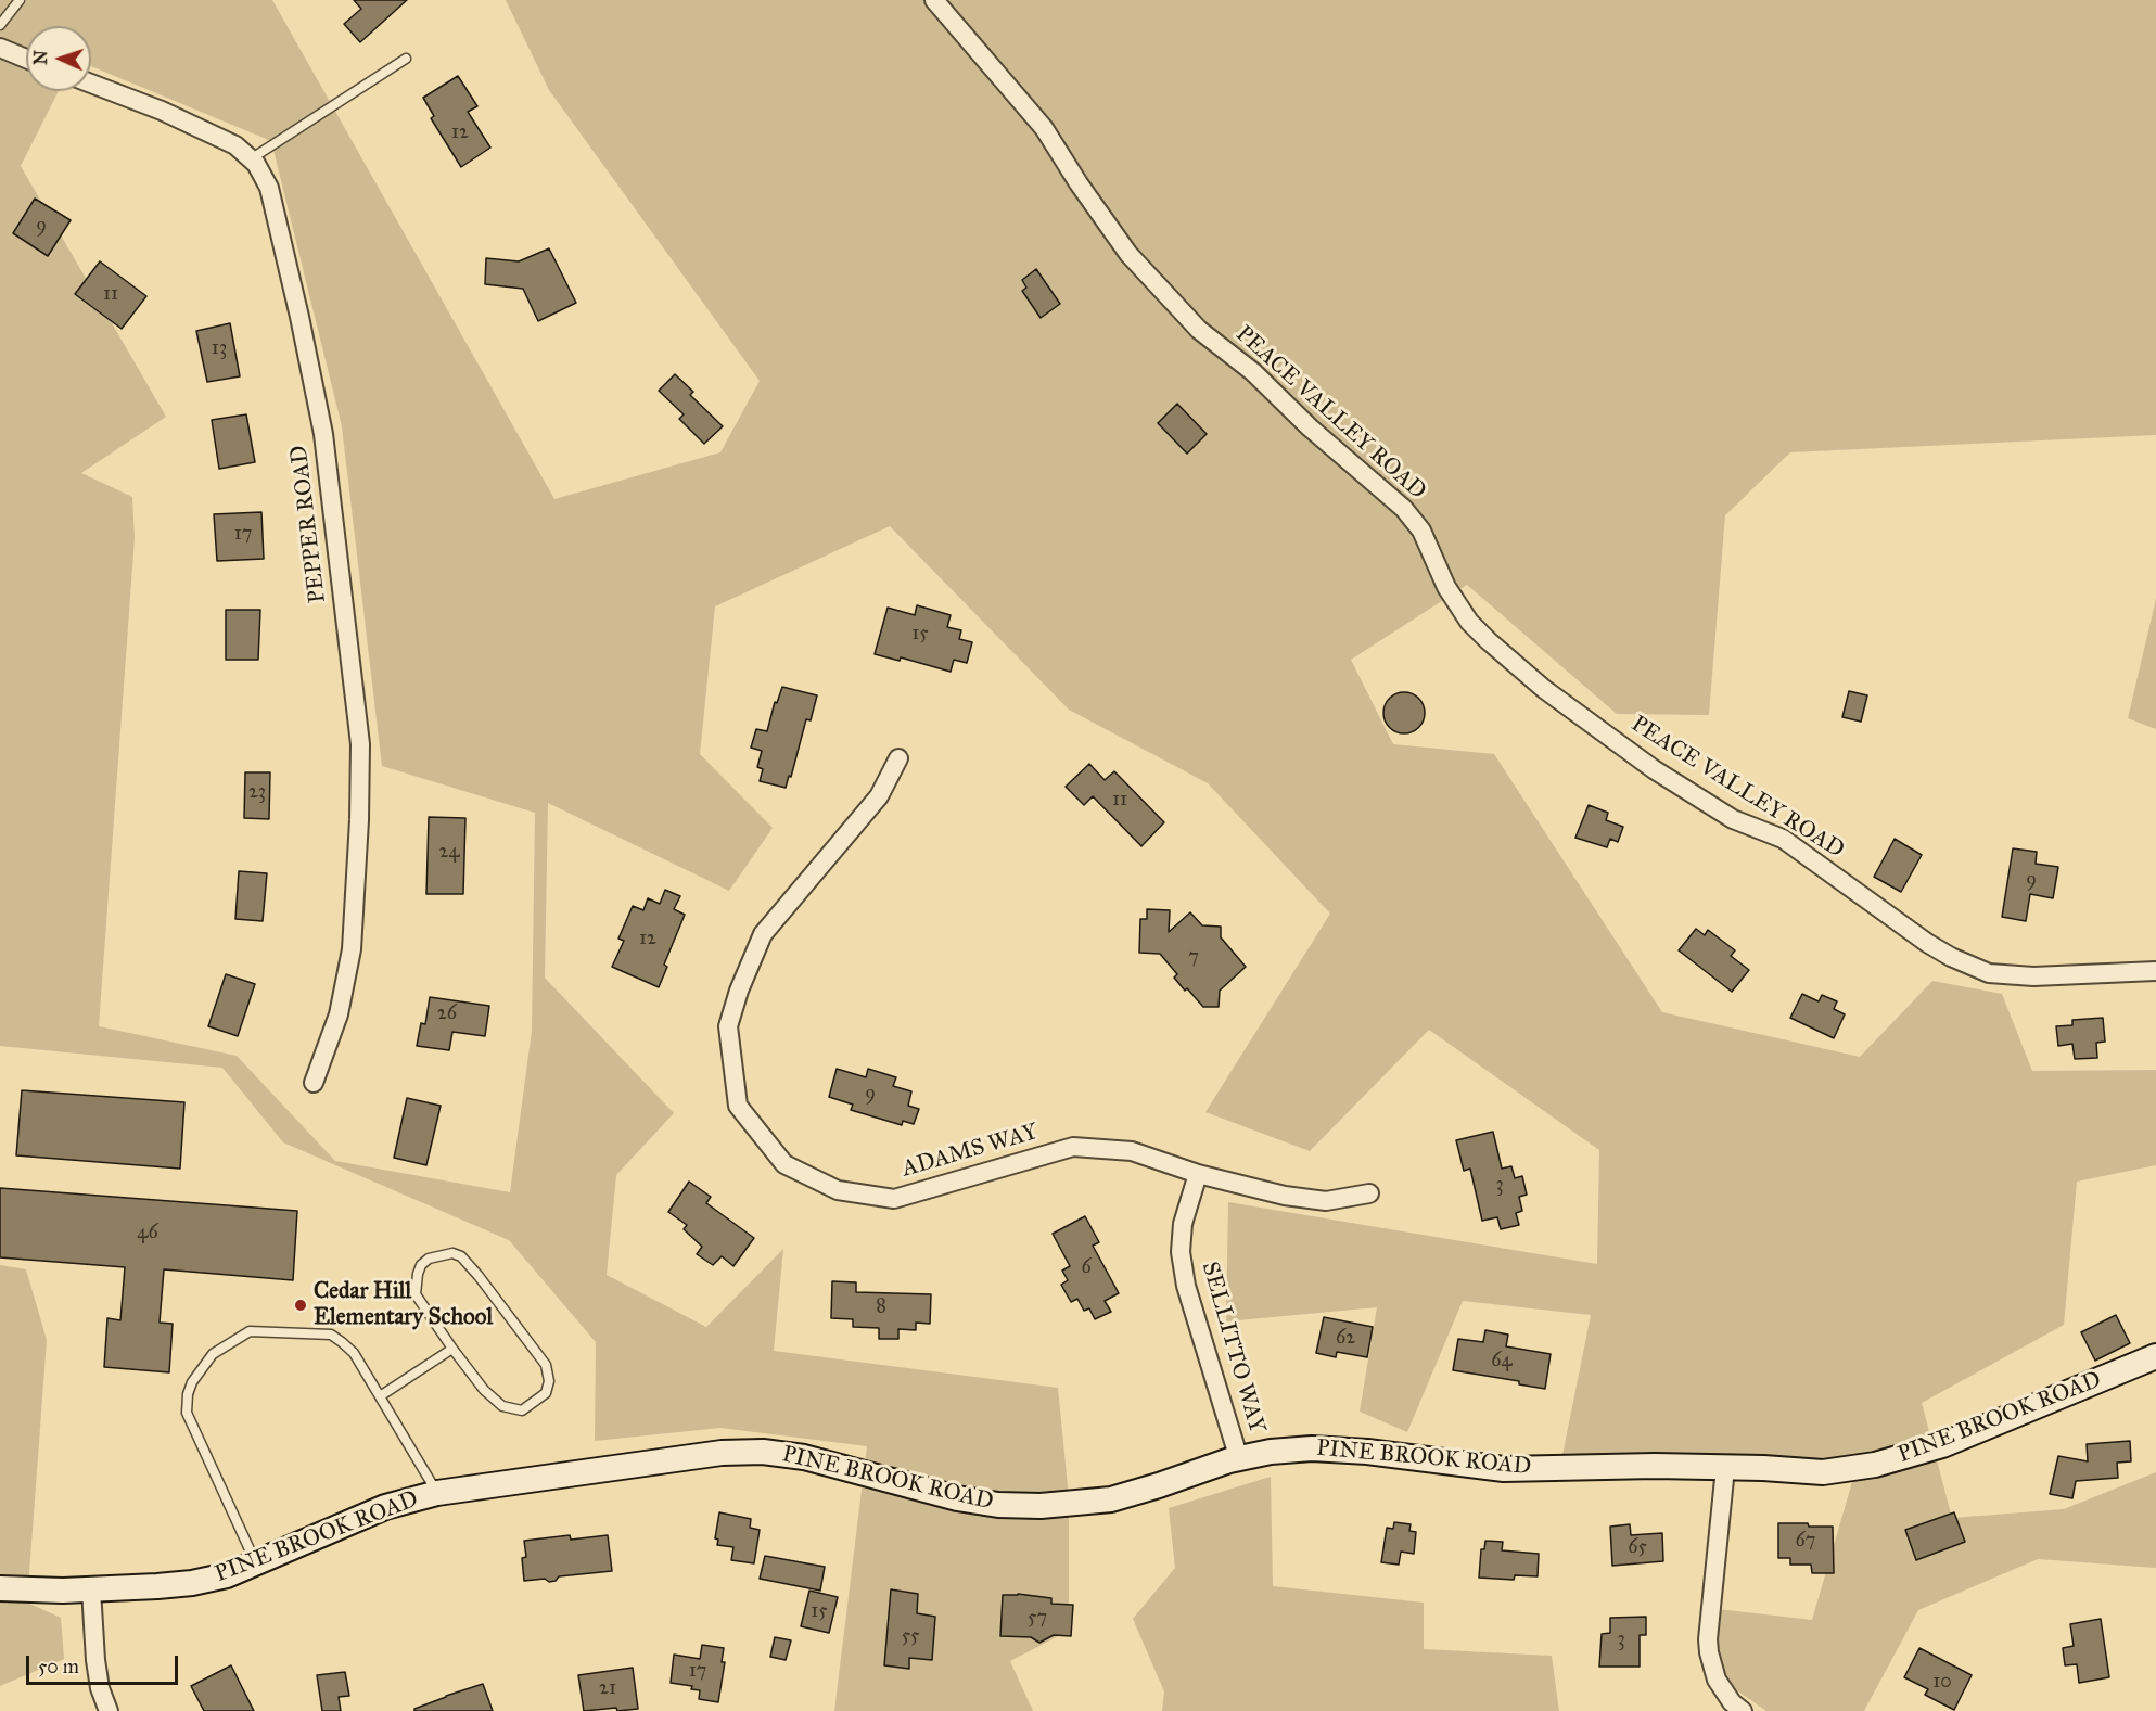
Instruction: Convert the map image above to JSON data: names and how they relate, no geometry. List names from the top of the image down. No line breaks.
{"streets":{"street":["PEACE VALLEY ROAD","PEPPER ROAD","ADAMS WAY","SELLITTO WAY","PINE BROOK ROAD"]},"crossings":[["ADAMS WAY","SELLITTO WAY"],["SELLITTO WAY","PINE BROOK ROAD"]],"places":["Cedar Hill Elementary School"],"house_numbers":["12","9","11","13","17","15","23","11","24","9","12","7","26","9","3","46","6","8","62","64","67","65","15","57","55","3","17","10","21"],"scale_bar":"50 m","north":"left"}
